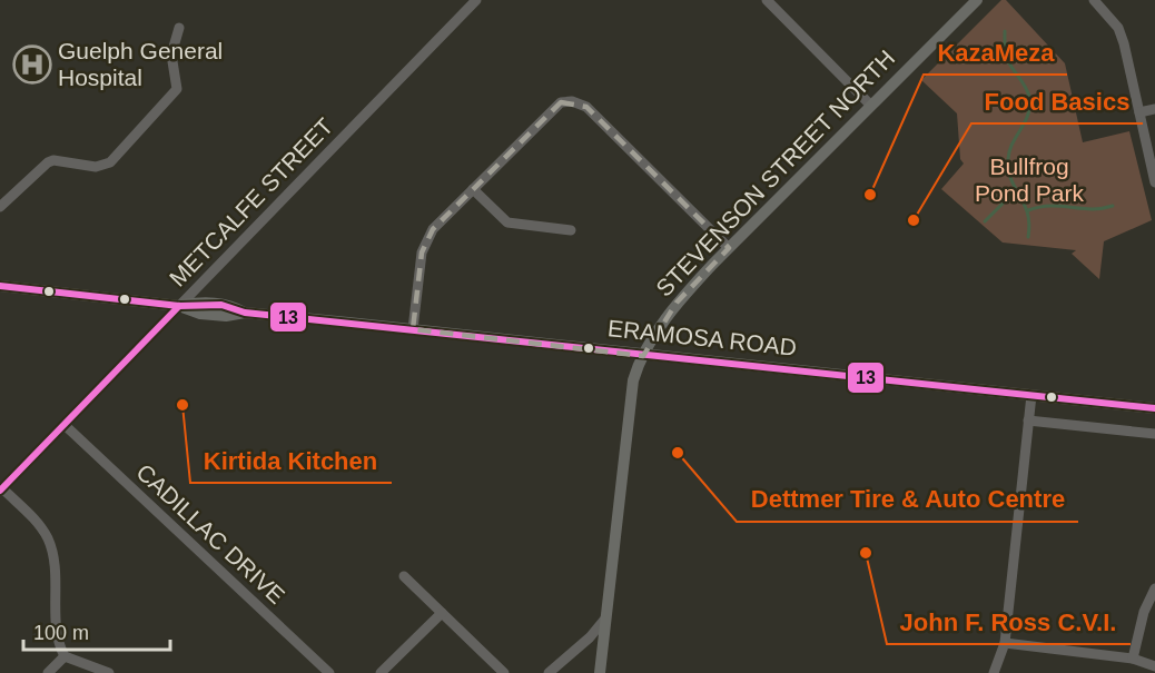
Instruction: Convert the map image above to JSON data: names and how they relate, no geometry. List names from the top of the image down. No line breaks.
{"streets":{"main road":["STEVENSON STREET NORTH","ERAMOSA ROAD"],"street":["METCALFE STREET","CADILLAC DRIVE"]},"crossings":[["STEVENSON STREET NORTH","ERAMOSA ROAD"],["METCALFE STREET","ERAMOSA ROAD"],["METCALFE STREET","CADILLAC DRIVE"]],"parks":["Bullfrog Pond Park"],"places":{"hospital":["Guelph General Hospital"],"other":["KazaMeza","Food Basics","Kirtida Kitchen","Dettmer Tire & Auto Centre","John F. Ross C.V.I."]},"lines":["transit line 13"],"scale_bar":"100 m"}
